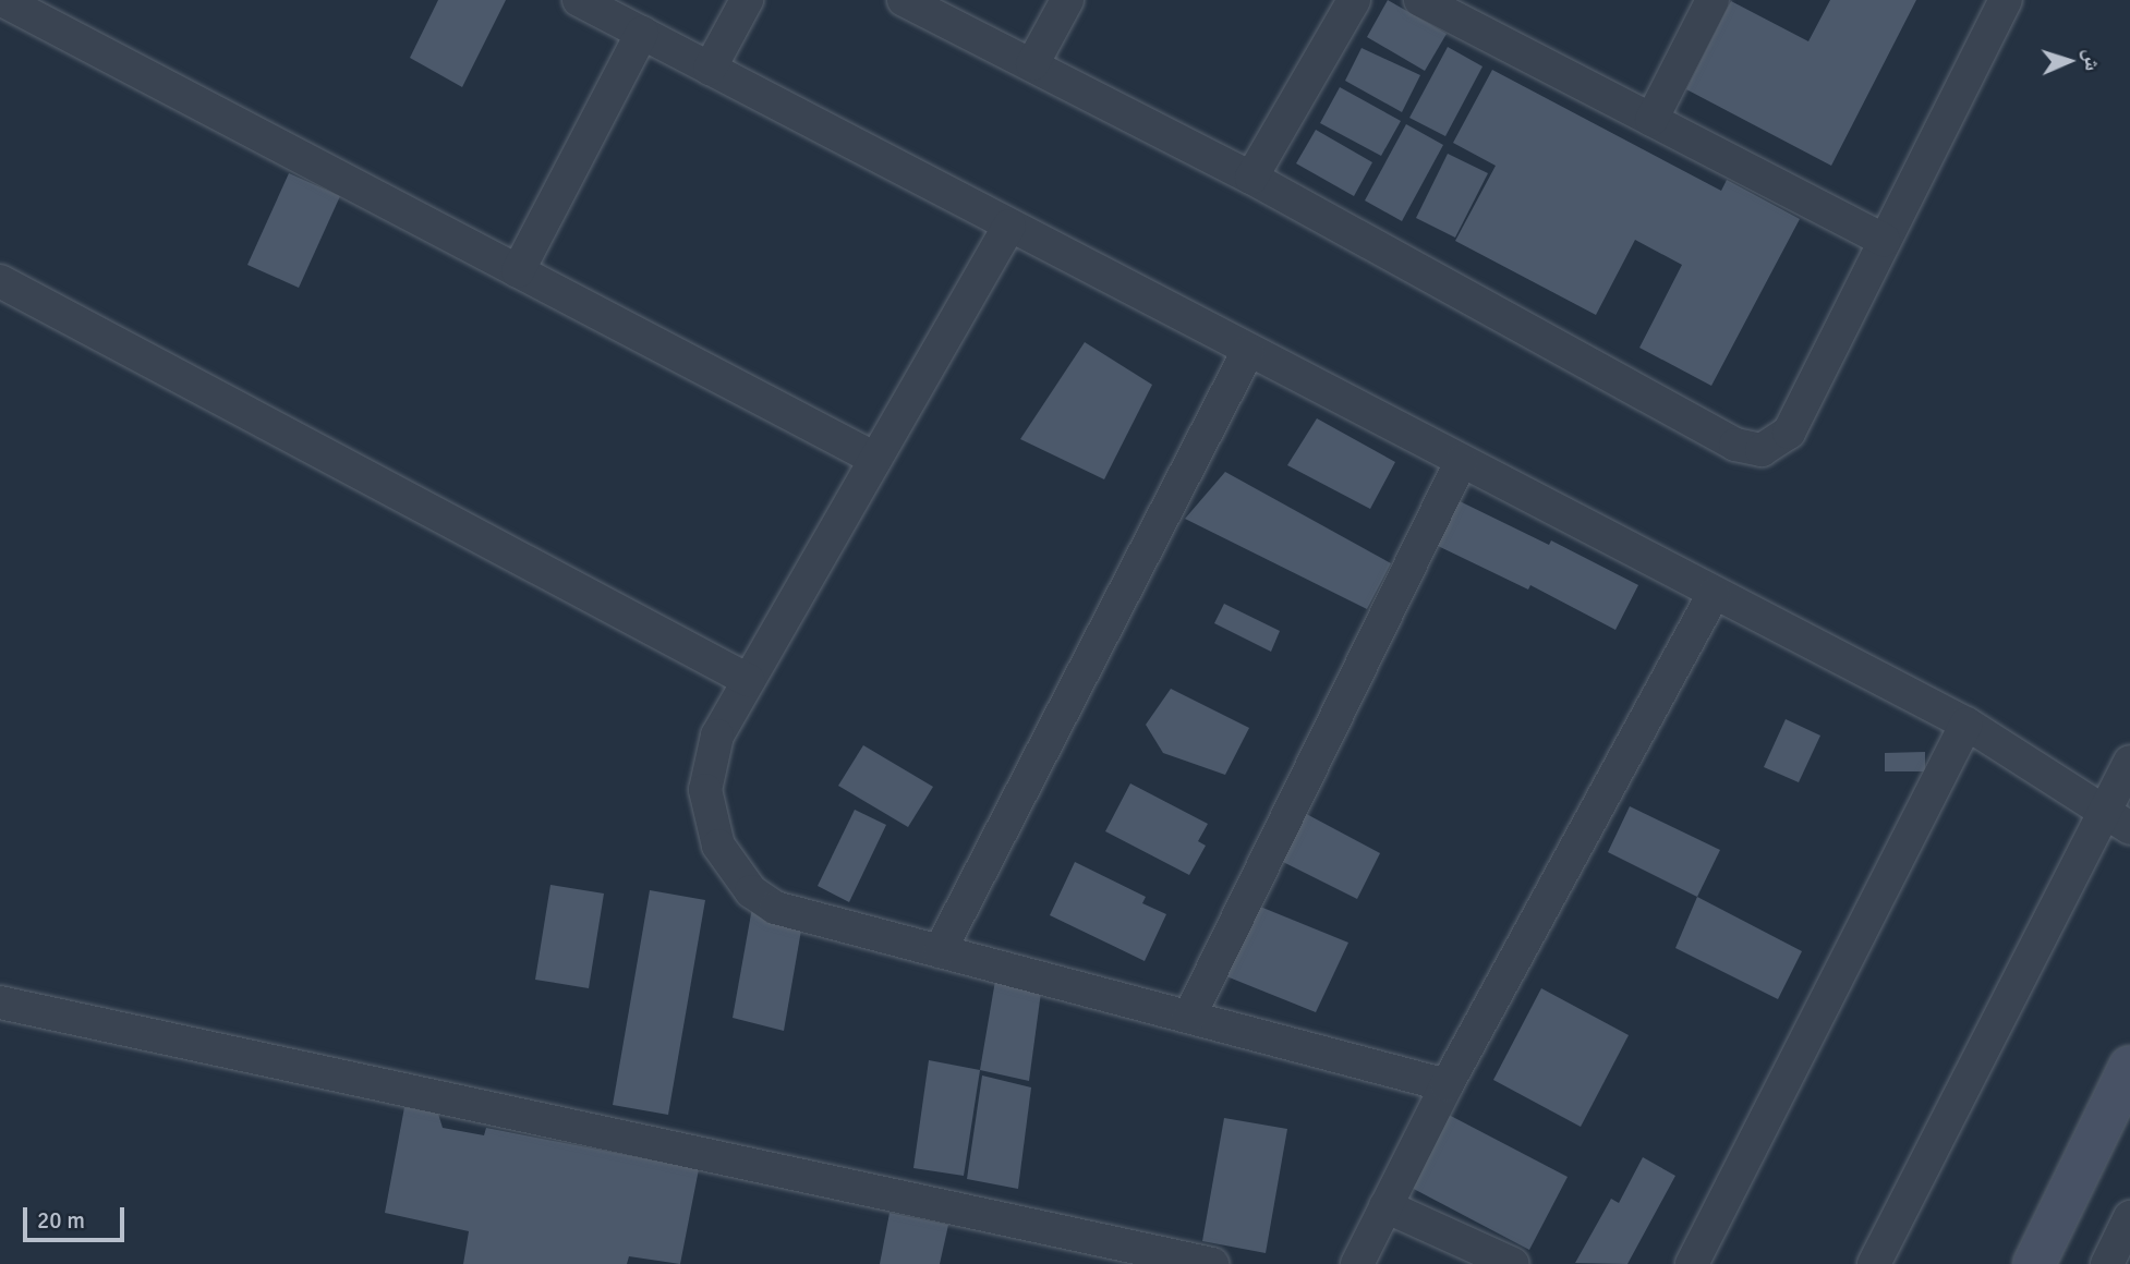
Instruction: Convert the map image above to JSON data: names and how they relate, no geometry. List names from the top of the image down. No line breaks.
{"scale_bar":"20 m","north":"right"}
